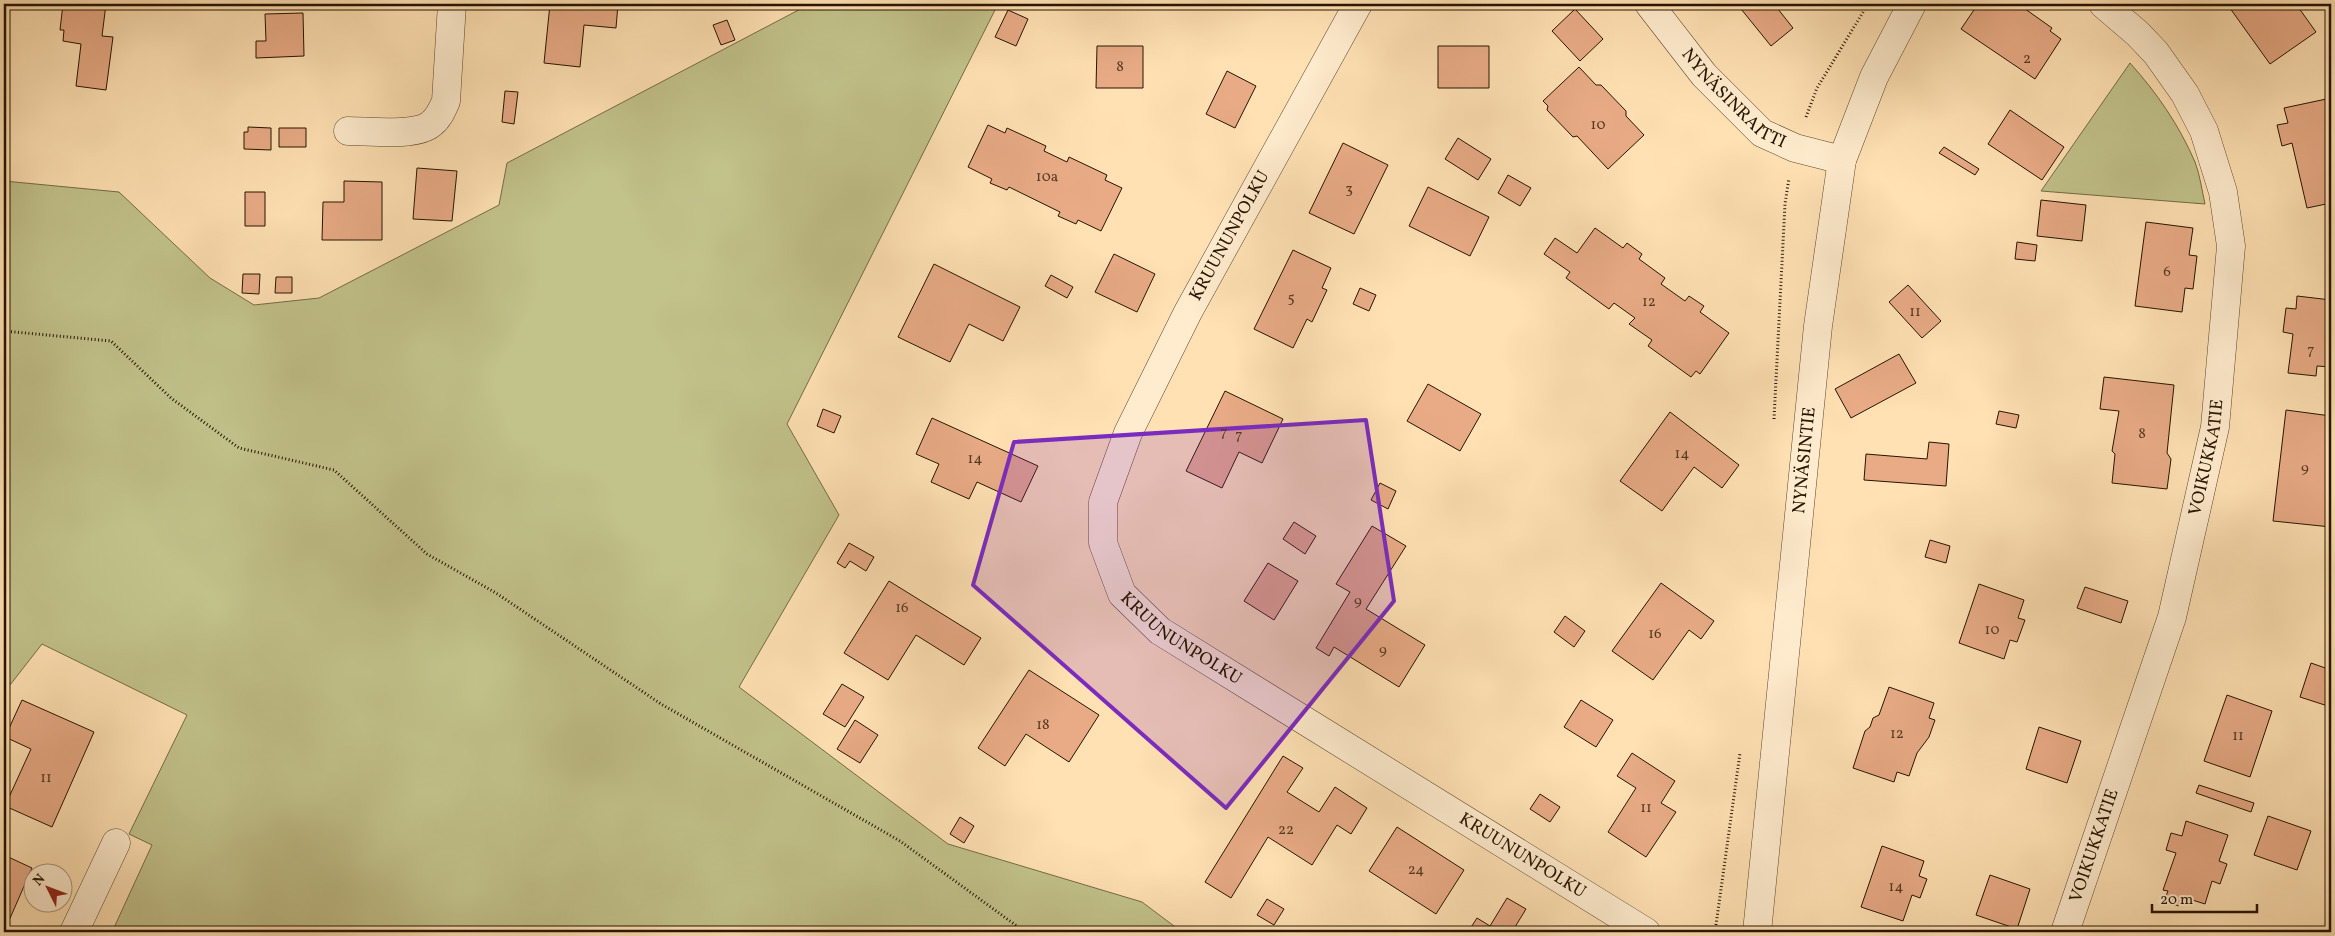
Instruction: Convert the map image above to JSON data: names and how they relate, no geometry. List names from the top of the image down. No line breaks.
{"streets":{"street":["NYNÄSINRAITTI","KRUUNUNPOLKU","VOIKUKKATIE","NYNÄSINTIE"]},"crossings":[["NYNÄSINRAITTI","NYNÄSINTIE"]],"house_numbers":["2","8","10","10a","3","6","5","12","11","7","7","8","7","14","14","9","9","16","10","16","9","18","12","11","11","11","22","24","14"],"scale_bar":"20 m","north":"top left"}
